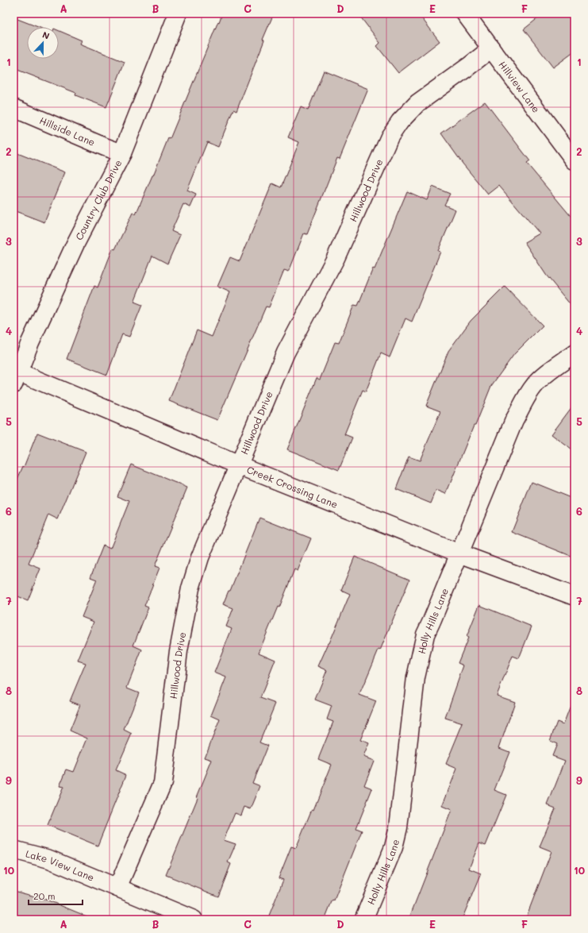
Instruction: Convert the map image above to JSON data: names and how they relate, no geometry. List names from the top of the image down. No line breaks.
{"streets":{"street":["Hillview Lane","Hillside Lane","Hillwood Drive","Country Club Drive","Creek Crossing Lane","Holly Hills Lane","Lake View Lane"]},"crossings":[["Hillview Lane","Hillwood Drive"],["Hillside Lane","Country Club Drive"],["Hillwood Drive","Creek Crossing Lane"],["Hillwood Drive","Lake View Lane"],["Country Club Drive","Creek Crossing Lane"],["Creek Crossing Lane","Holly Hills Lane"]],"scale_bar":"20 m","north":"top","grid":{"columns":["A","B","C","D","E","F"],"rows":["1","2","3","4","5","6","7","8","9","10"]}}
